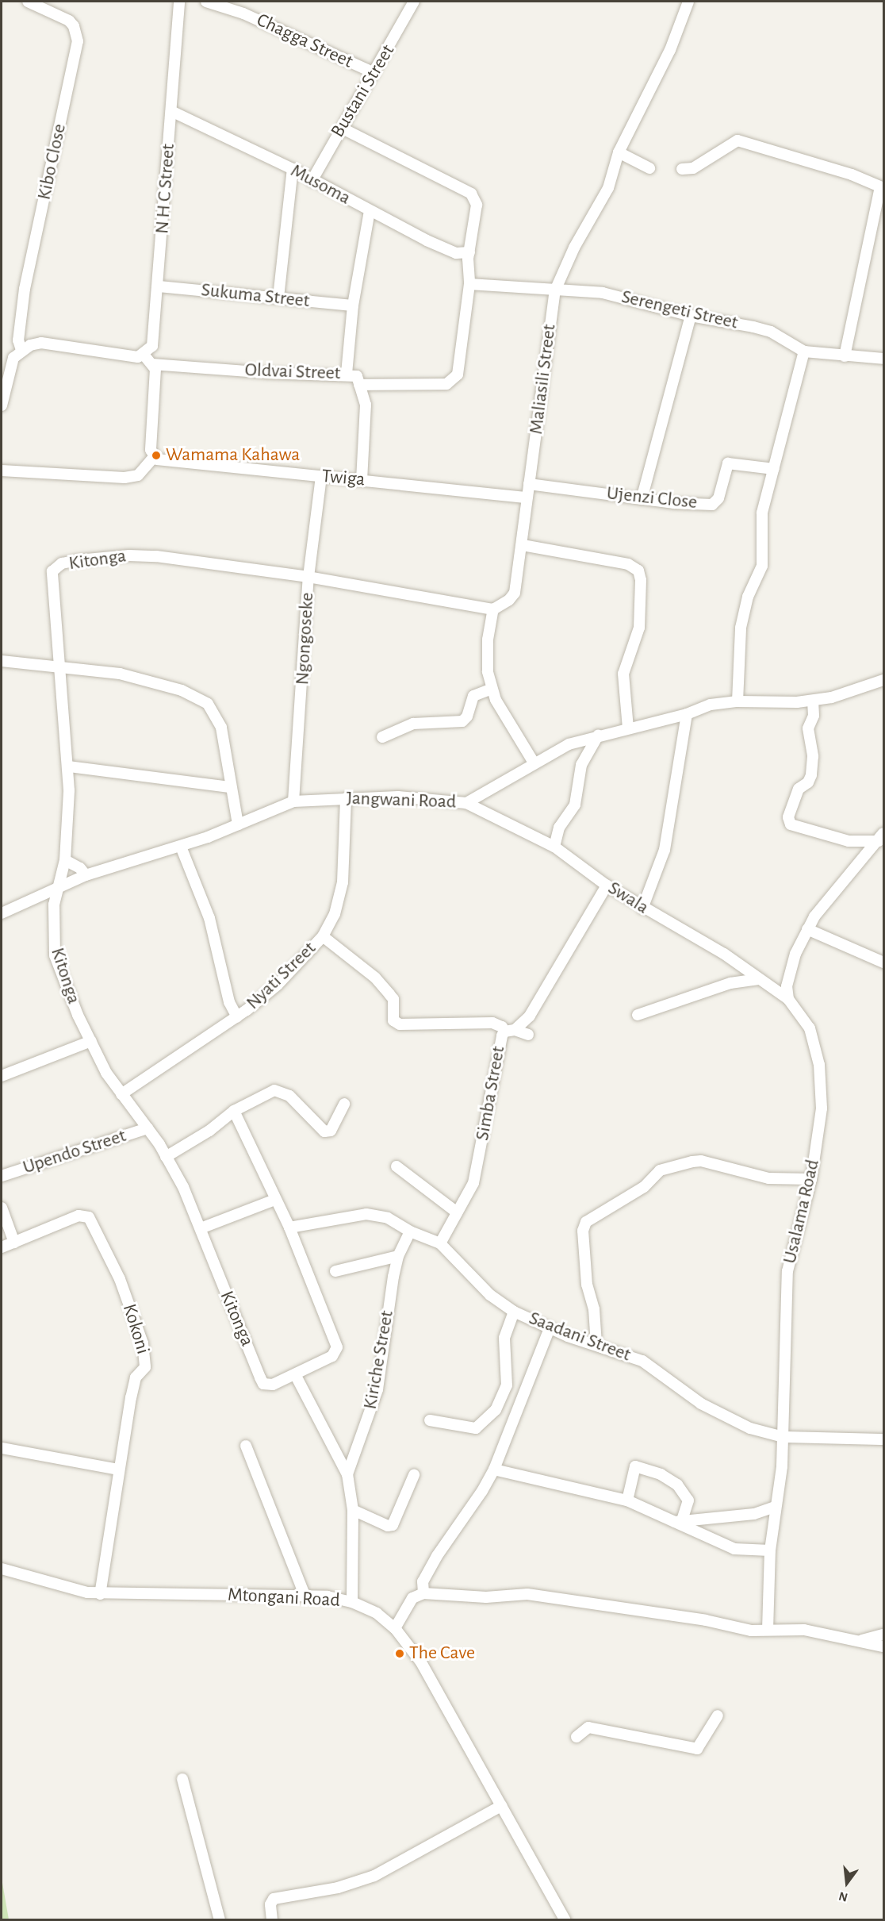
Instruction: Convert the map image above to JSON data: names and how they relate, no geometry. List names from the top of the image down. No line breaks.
{"streets":{"street":["Chagga Street","Bustani Street","Kibo Close","Musoma","N H C Street","Sukuma Street","Serengeti Street","Oldvai Street","Maliasili Street","Twiga","Ujenzi Close","Kitonga","Ngongoseke","Jangwani Road","Swala","Nyati Street","Simba Street","Upendo Street","Usalama Road","Kokoni","Saadani Street","Kiriche Street","Mtongani Road"]},"crossings":[["Chagga Street","Bustani Street"],["Bustani Street","Musoma"],["Musoma","N H C Street"],["N H C Street","Sukuma Street"],["Serengeti Street","Maliasili Street"],["Oldvai Street","Twiga"],["Maliasili Street","Twiga"],["Maliasili Street","Ujenzi Close"],["Maliasili Street","Kitonga"],["Twiga","Ngongoseke"],["Kitonga","Ngongoseke"],["Kitonga","Jangwani Road"],["Kitonga","Nyati Street"],["Kitonga","Upendo Street"],["Kitonga","Saadani Street"],["Ngongoseke","Jangwani Road"],["Jangwani Road","Swala"],["Jangwani Road","Nyati Street"],["Swala","Simba Street"],["Swala","Usalama Road"],["Simba Street","Saadani Street"],["Usalama Road","Saadani Street"],["Kokoni","Mtongani Road"],["Saadani Street","Kiriche Street"],["Kiriche Street","Mtongani Road"]],"places":["Wamama Kahawa","The Cave"],"north":"bottom"}
